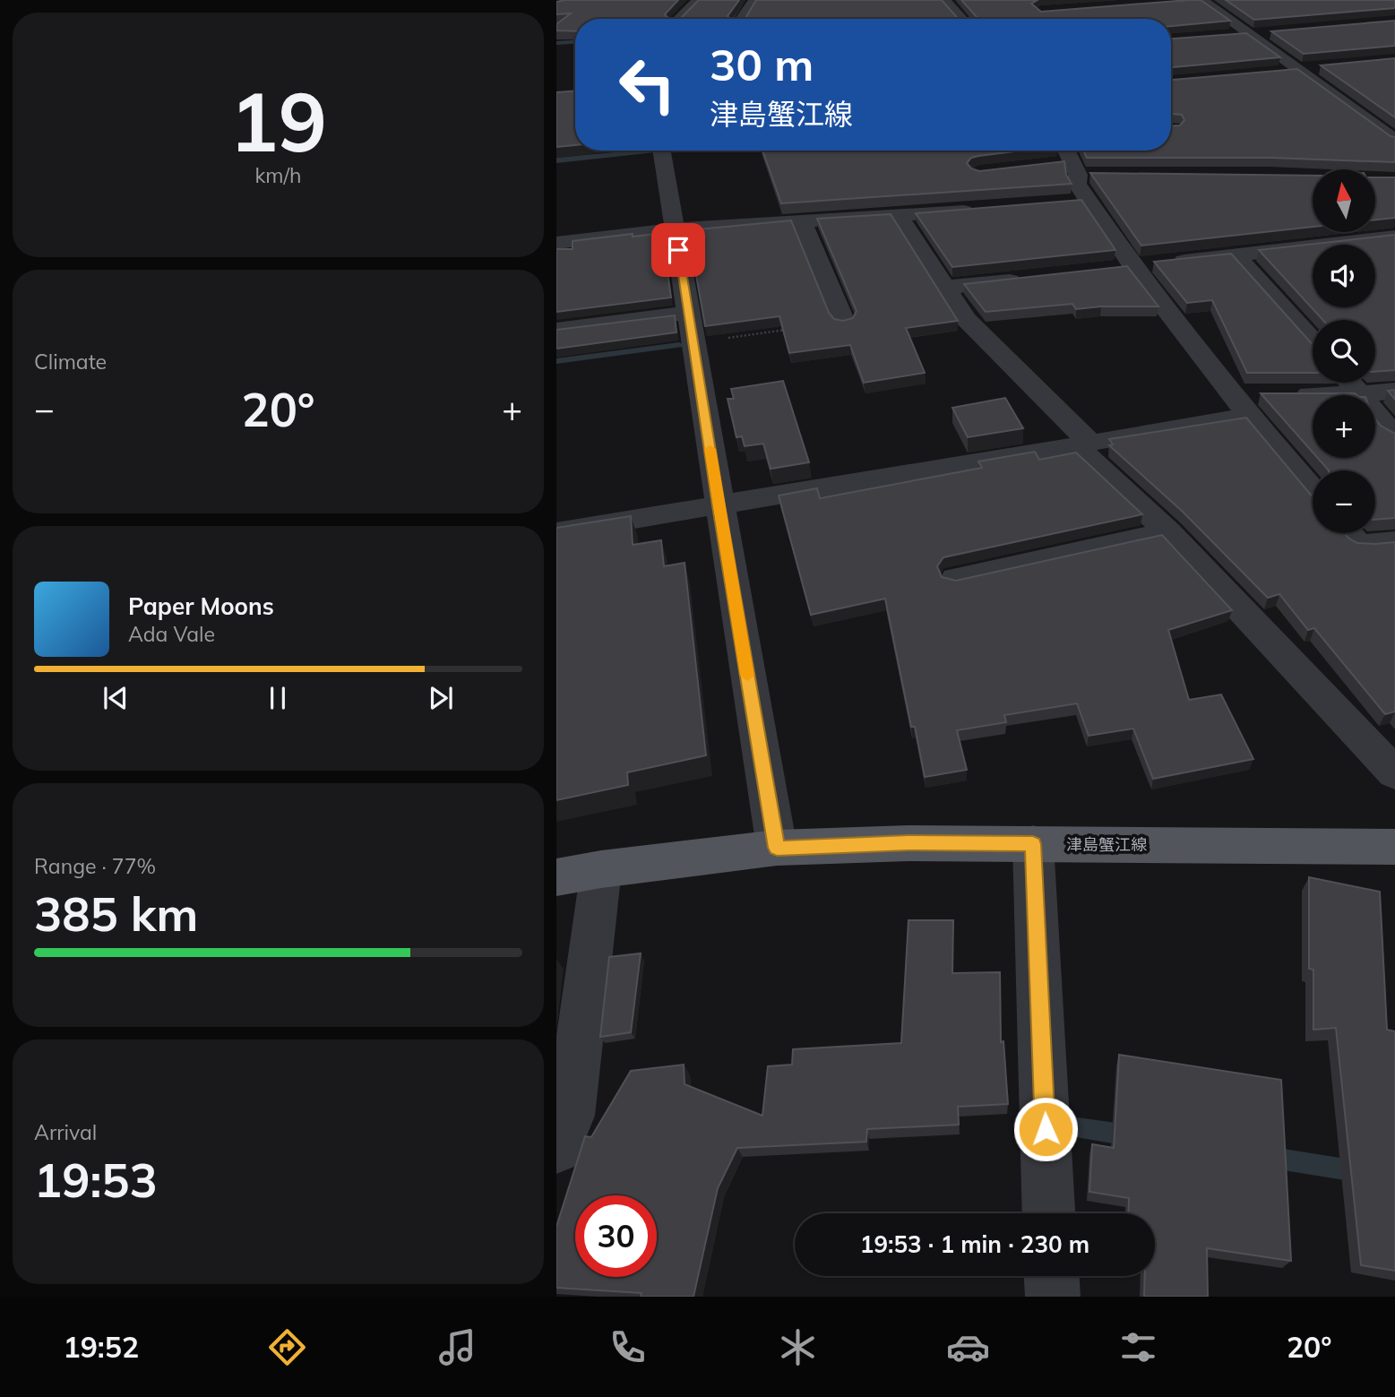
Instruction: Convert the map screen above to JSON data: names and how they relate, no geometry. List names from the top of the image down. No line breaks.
{"streets":{"main road":["津島蟹江線"]},"north":"top","page":{"tile":[["19","km/h"],"Climate",["Range · 77%","385 km"],["Arrival","19:53"]],"turn":["30 m","津島蟹江線"],"map_buttons":["+","−"],"heat":["−","20°","+"],"song":["Paper Moons","Ada Vale"],"limit":"30","trip":"19:53 · 1 min · 230 m","tabs":["19:52","20°"]}}
